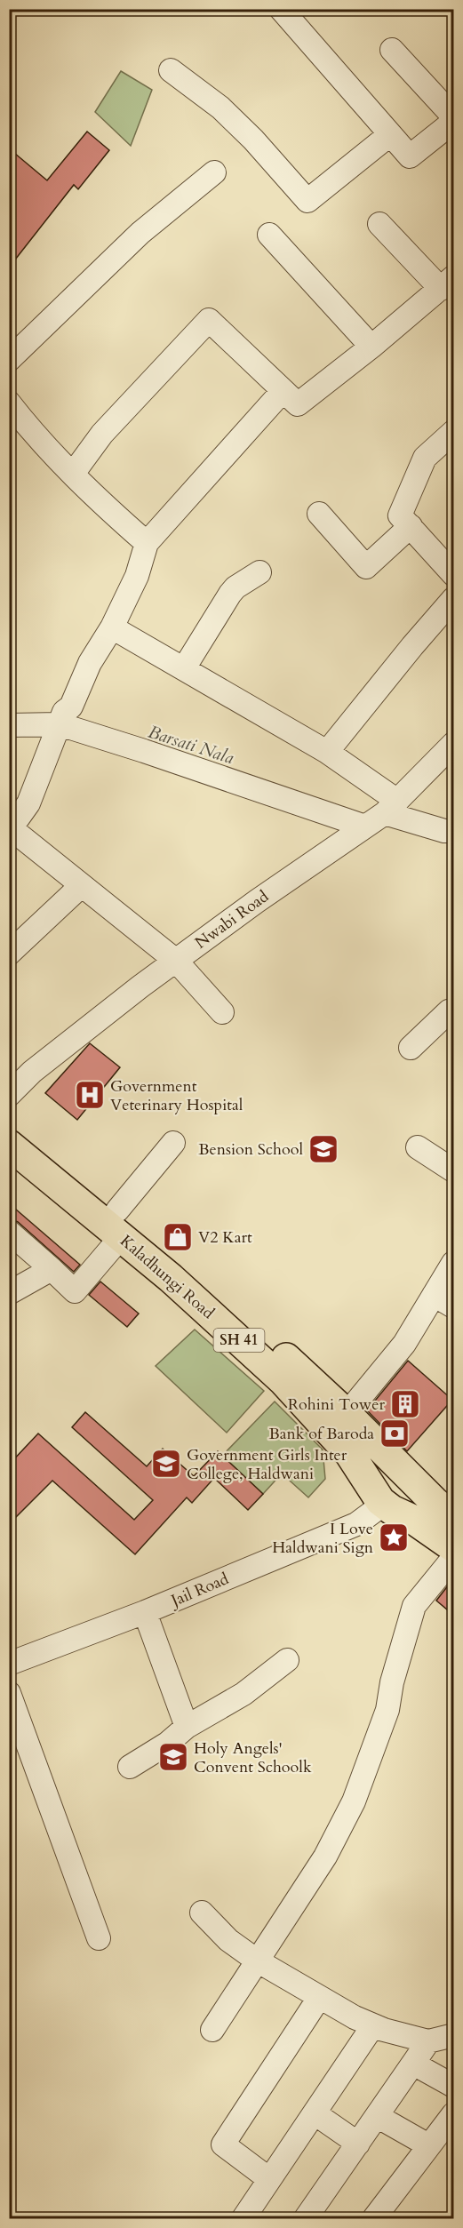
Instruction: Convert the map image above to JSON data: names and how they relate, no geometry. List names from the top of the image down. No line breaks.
{"streets":{"main road":["Kaladhungi Road","SH 41"],"street":["Nwabi Road","Jail Road"]},"crossings":[["Kaladhungi Road","Jail Road"]],"water":["Barsati Nala"],"places":{"hospital":["Government Veterinary Hospital"],"school or university":["Bension School","Government Girls Inter College, Haldwani","Holy Angels' Convent Schoolk"],"shop":["V2 Kart"],"building":["Rohini Tower"],"bank":["Bank of Baroda"],"place":["I Love Haldwani Sign"]}}
